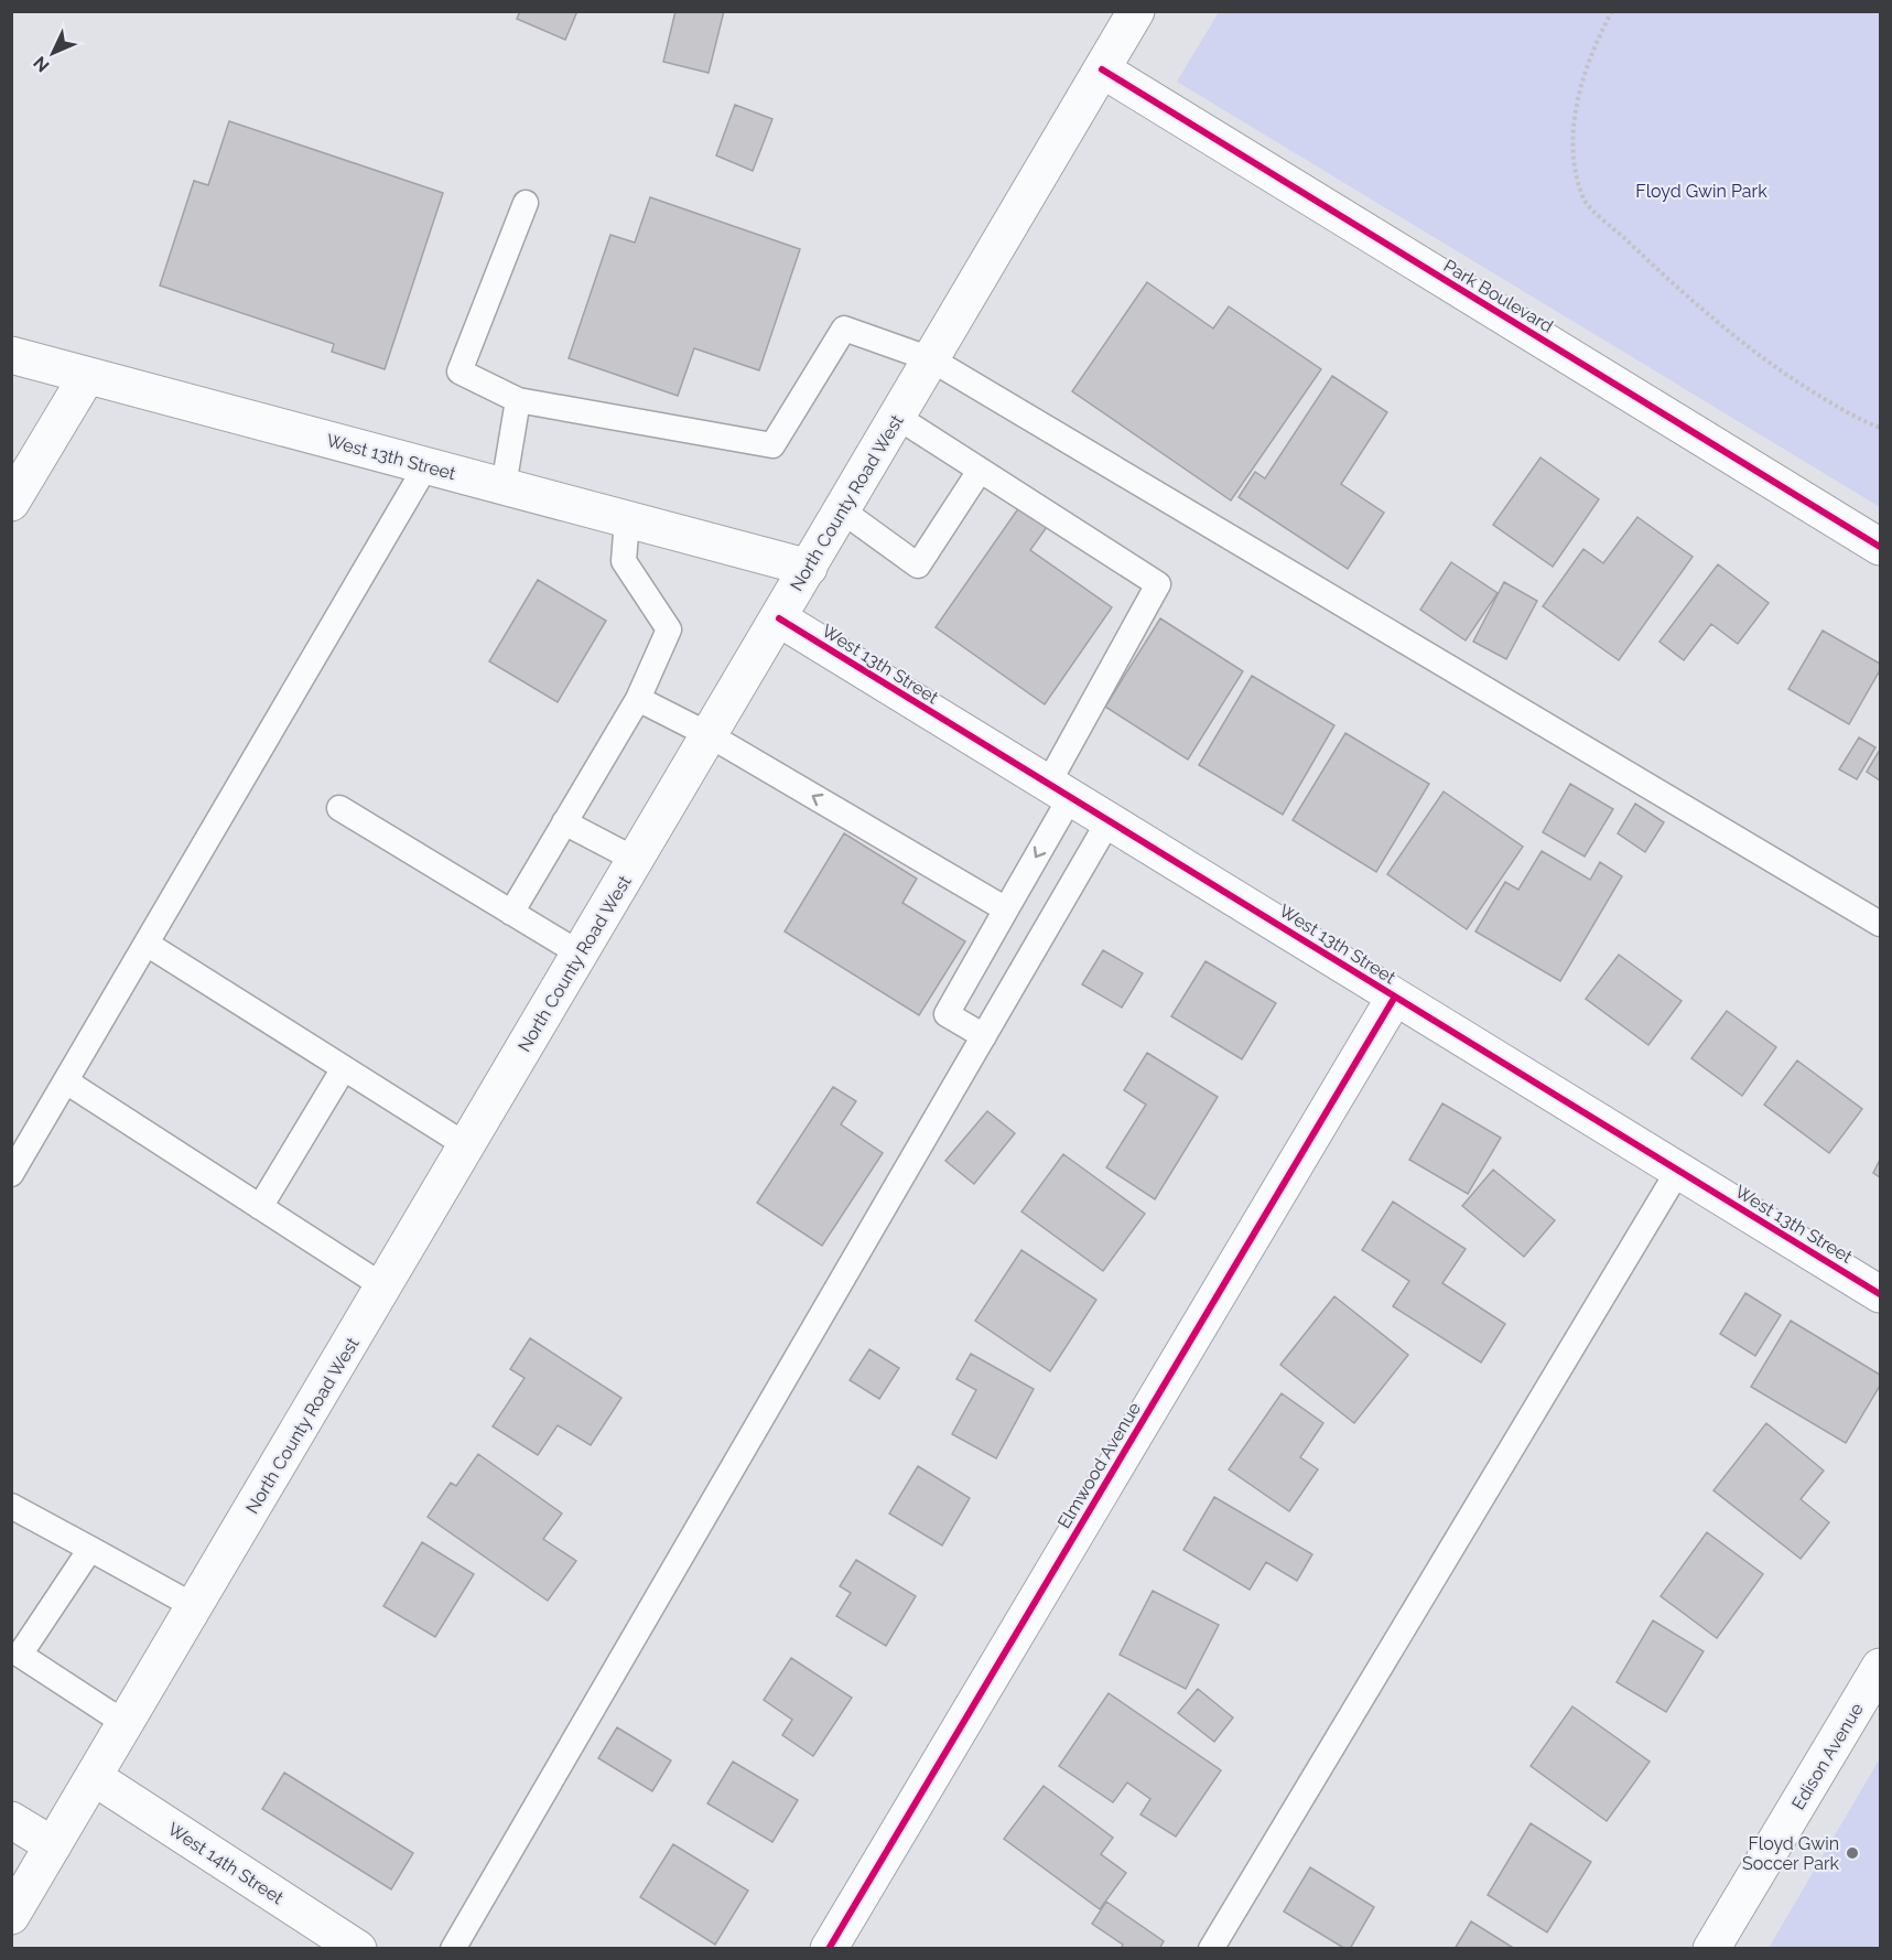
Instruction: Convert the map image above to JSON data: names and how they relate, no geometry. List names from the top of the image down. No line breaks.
{"streets":{"street":["Park Boulevard","West 13th Street","North County Road West","Elmwood Avenue","Edison Avenue","West 14th Street"]},"crossings":[["Park Boulevard","North County Road West"],["West 13th Street","North County Road West"],["West 13th Street","Elmwood Avenue"],["North County Road West","West 14th Street"]],"parks":["Floyd Gwin Park"],"places":["Floyd Gwin Soccer Park"],"north":"bottom left"}
